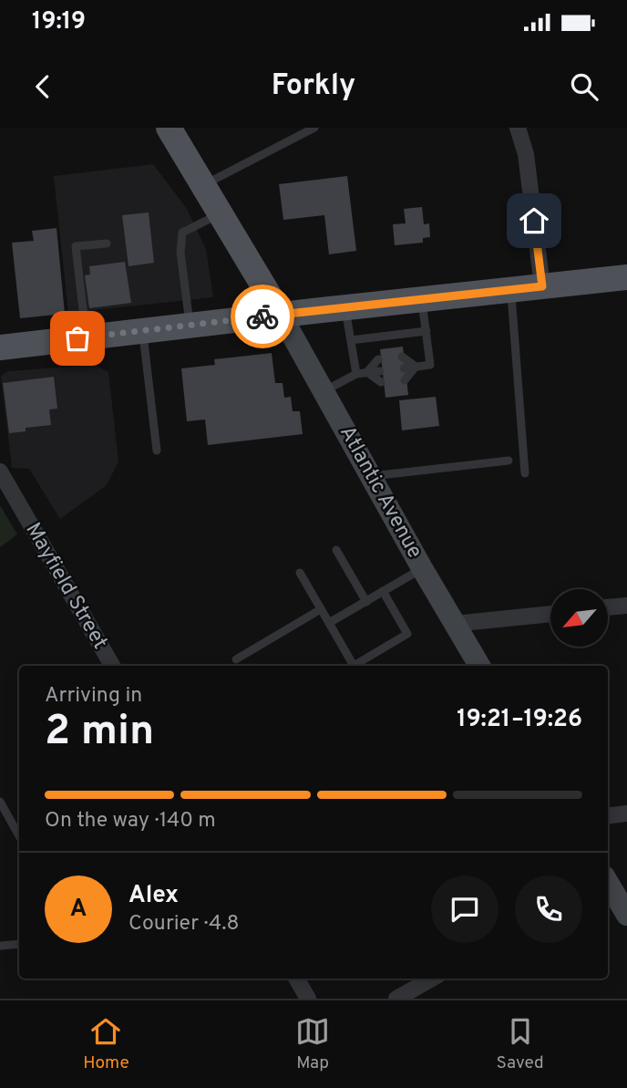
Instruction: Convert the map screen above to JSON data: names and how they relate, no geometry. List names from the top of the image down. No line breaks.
{"streets":{"main road":["Atlantic Avenue"],"street":["Mayfield Street"]},"north":"bottom left","page":{"status":"19:19","header":"Forkly","heading":["2 min","Arriving in","19:21–19:26"],"panel":["Alex","Courier · 4.8"],"bar":"On the way · 140 m","round":"A","tabs":["Home","Map","Saved"]}}
